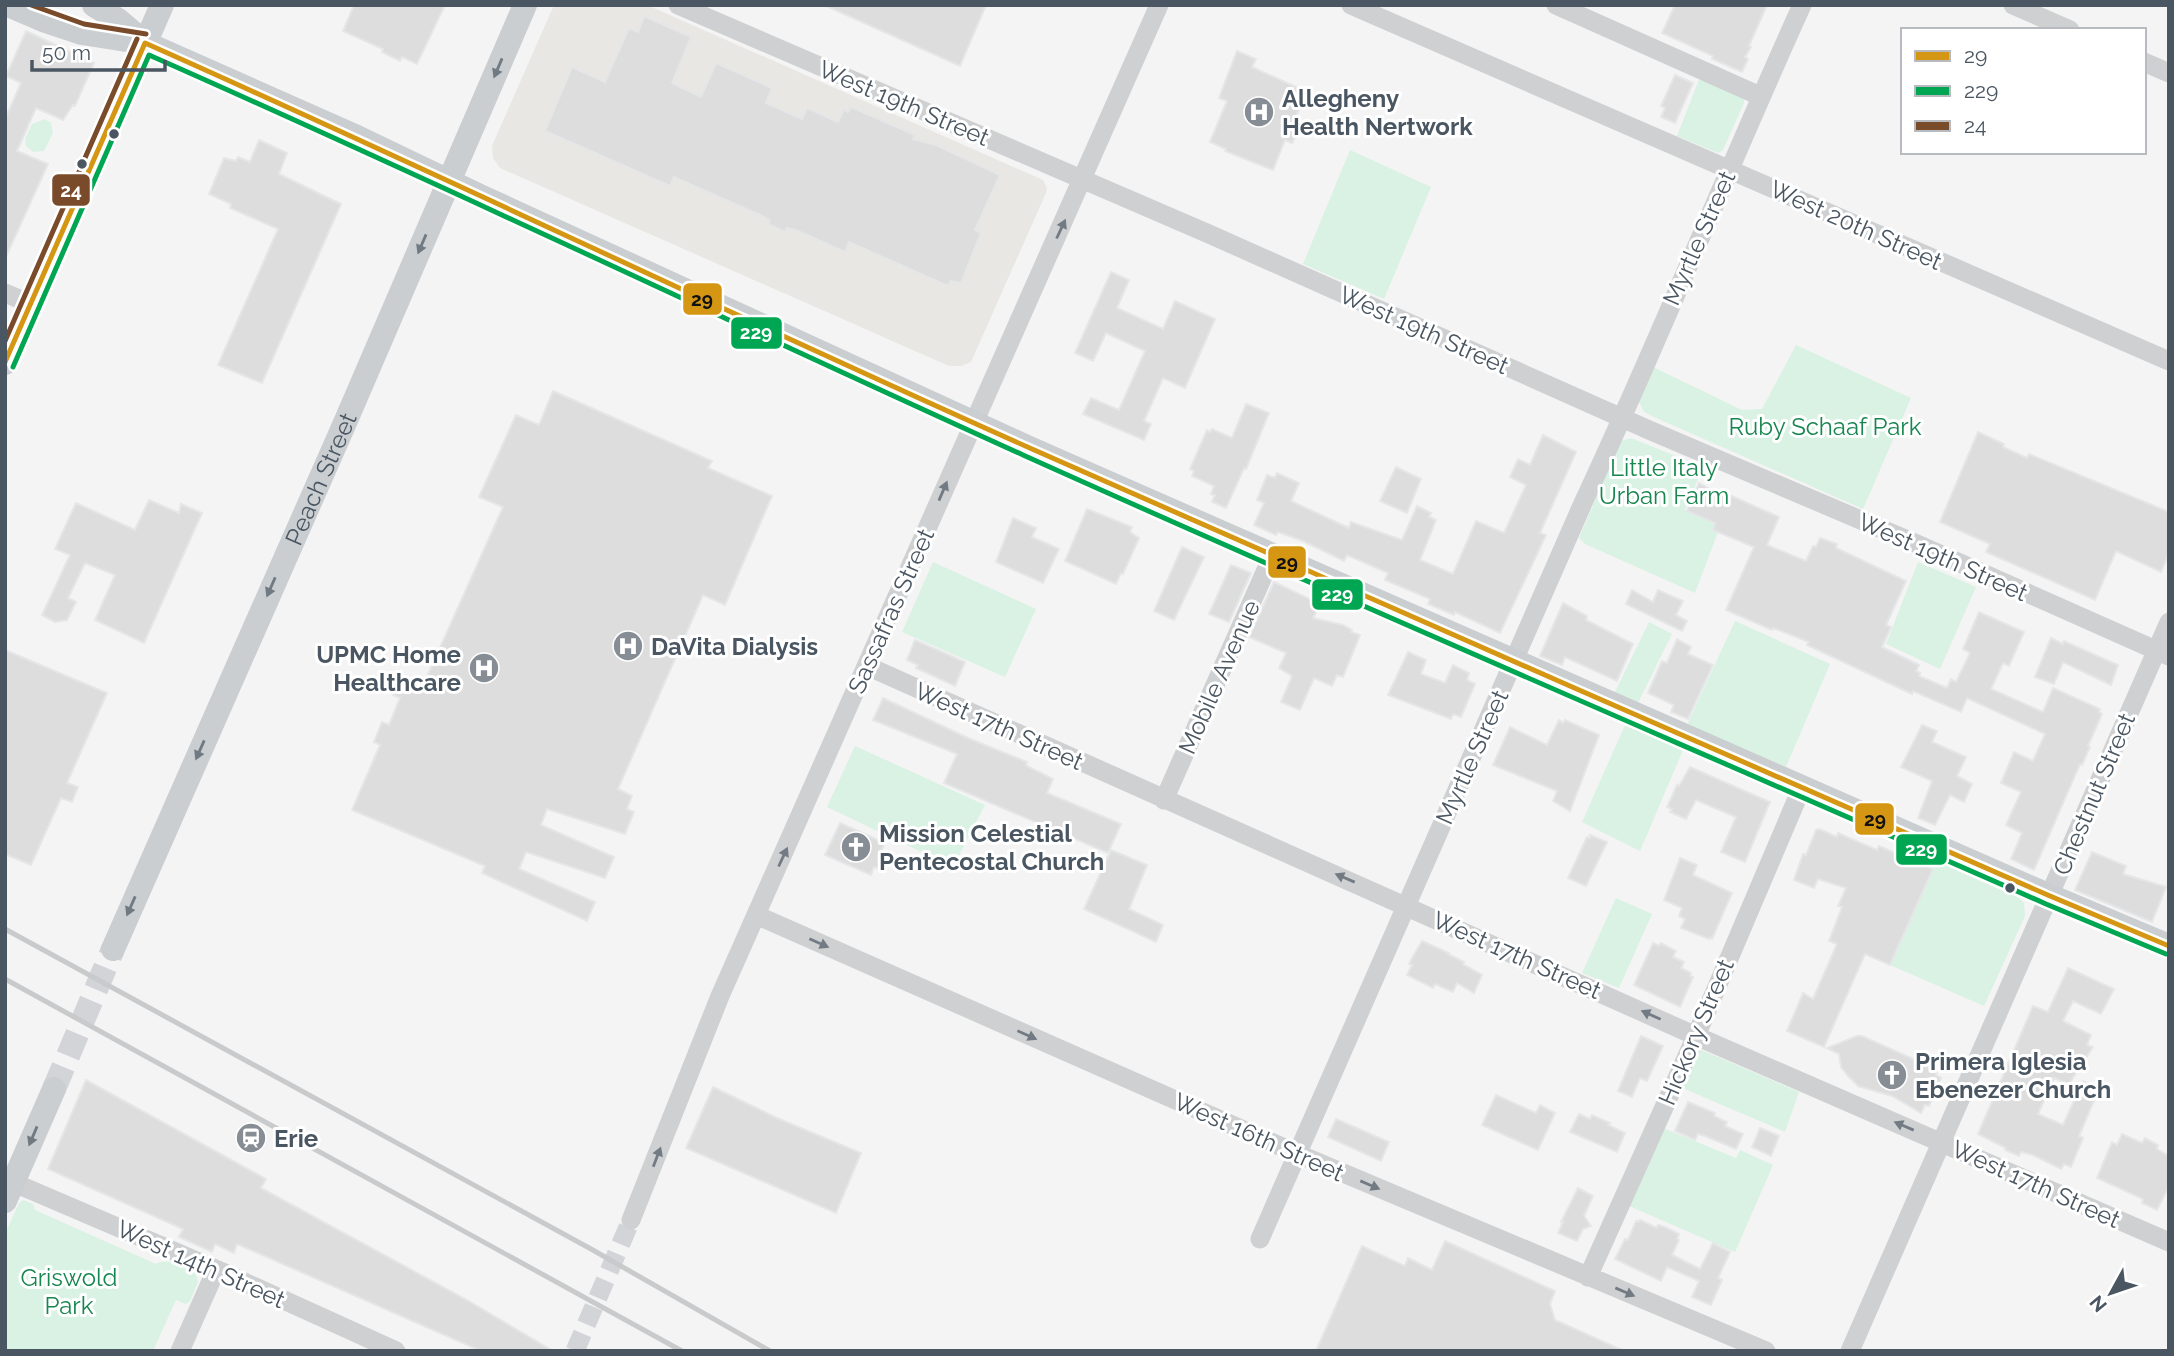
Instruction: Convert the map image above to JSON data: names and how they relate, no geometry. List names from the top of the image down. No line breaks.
{"streets":{"main road":["Peach Street"],"street":["West 19th Street","West 20th Street","Myrtle Street","Sassafras Street","Mobile Avenue","West 17th Street","Chestnut Street","Hickory Street","West 16th Street","West 14th Street"]},"crossings":[["West 19th Street","Myrtle Street"],["West 19th Street","Sassafras Street"],["West 19th Street","Chestnut Street"],["West 20th Street","Myrtle Street"],["Myrtle Street","West 17th Street"],["Myrtle Street","West 16th Street"],["Sassafras Street","West 17th Street"],["Sassafras Street","West 16th Street"],["Mobile Avenue","West 17th Street"],["West 17th Street","Chestnut Street"],["West 17th Street","Hickory Street"],["Hickory Street","West 16th Street"]],"one_way":["Peach Street","Sassafras Street","West 17th Street","West 16th Street"],"parks":["Ruby Schaaf Park","Little Italy Urban Farm","Griswold Park"],"places":{"hospital":["Allegheny Health Nertwork","DaVita Dialysis","UPMC Home Healthcare"],"church":["Mission Celestial Pentecostal Church","Primera Iglesia Ebenezer Church"],"station":["Erie"]},"lines":["transit line 24","transit line 29","transit line 229"],"legend":["29","229","24"],"scale_bar":"50 m","north":"bottom left"}
